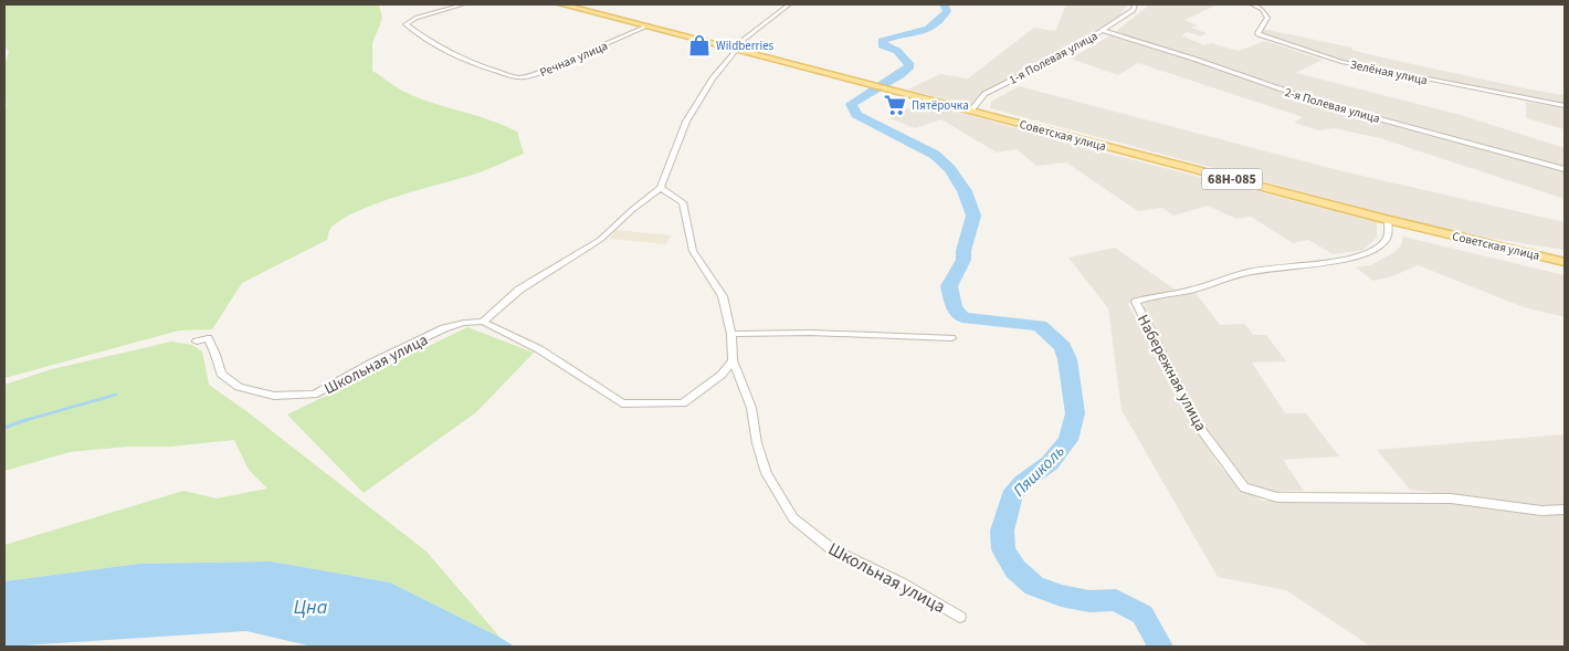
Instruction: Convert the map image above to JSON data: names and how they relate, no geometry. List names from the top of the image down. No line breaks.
{"streets":{"main road":["Советская улица","68Н-085"],"street":["1-я Полевая улица","Речная улица","Зелёная улица","2-я Полевая улица","Школьная улица","Набережная улица"]},"crossings":[["1-я Полевая улица","2-я Полевая улица"],["1-я Полевая улица","Советская улица"],["Речная улица","Советская улица"],["Советская улица","Набережная улица"]],"water":["Пяшколь","Цна"],"places":{"shop":["Wildberries"],"supermarket":["Пятёрочка"]}}
